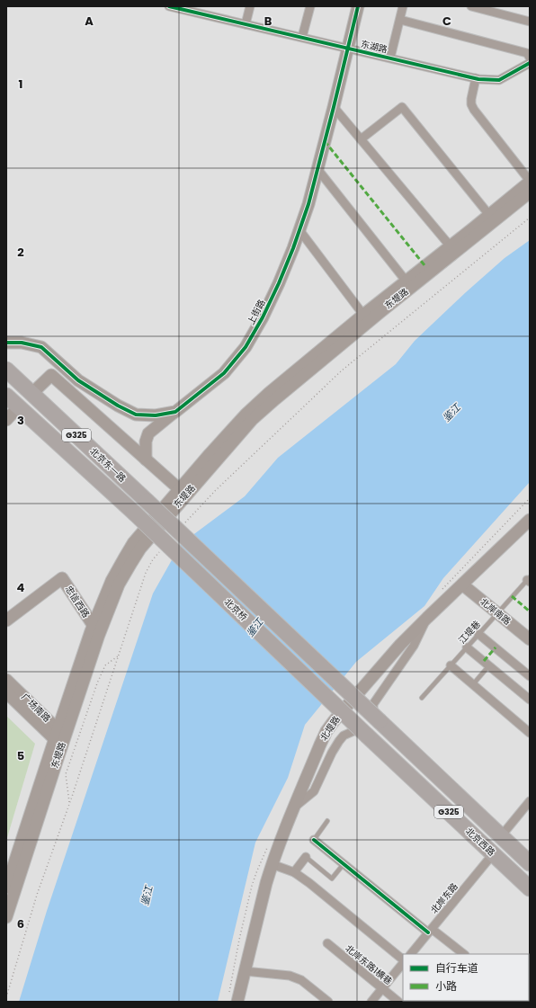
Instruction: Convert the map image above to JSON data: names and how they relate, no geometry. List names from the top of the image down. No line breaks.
{"streets":{"highway":["G325","北京东一路","北京桥","北京西路"],"main road":["东堤路","上街路","忠信西路","北岸南路","广场南路","北堤路"],"street":["东湖路","北岸东路","北岸东路1横巷"],"lane":["江堤巷"]},"crossings":[["东湖路","上街路"],["东堤路","忠信西路"],["东堤路","广场南路"],["北京东一路","北京桥"],["北京桥","北京西路"],["北岸南路","江堤巷"],["北岸南路","北堤路"],["北京西路","北岸东路"]],"water":["鉴江"],"legend":["自行车道","小路"],"grid":{"columns":["A","B","C"],"rows":["1","2","3","4","5","6"]}}
